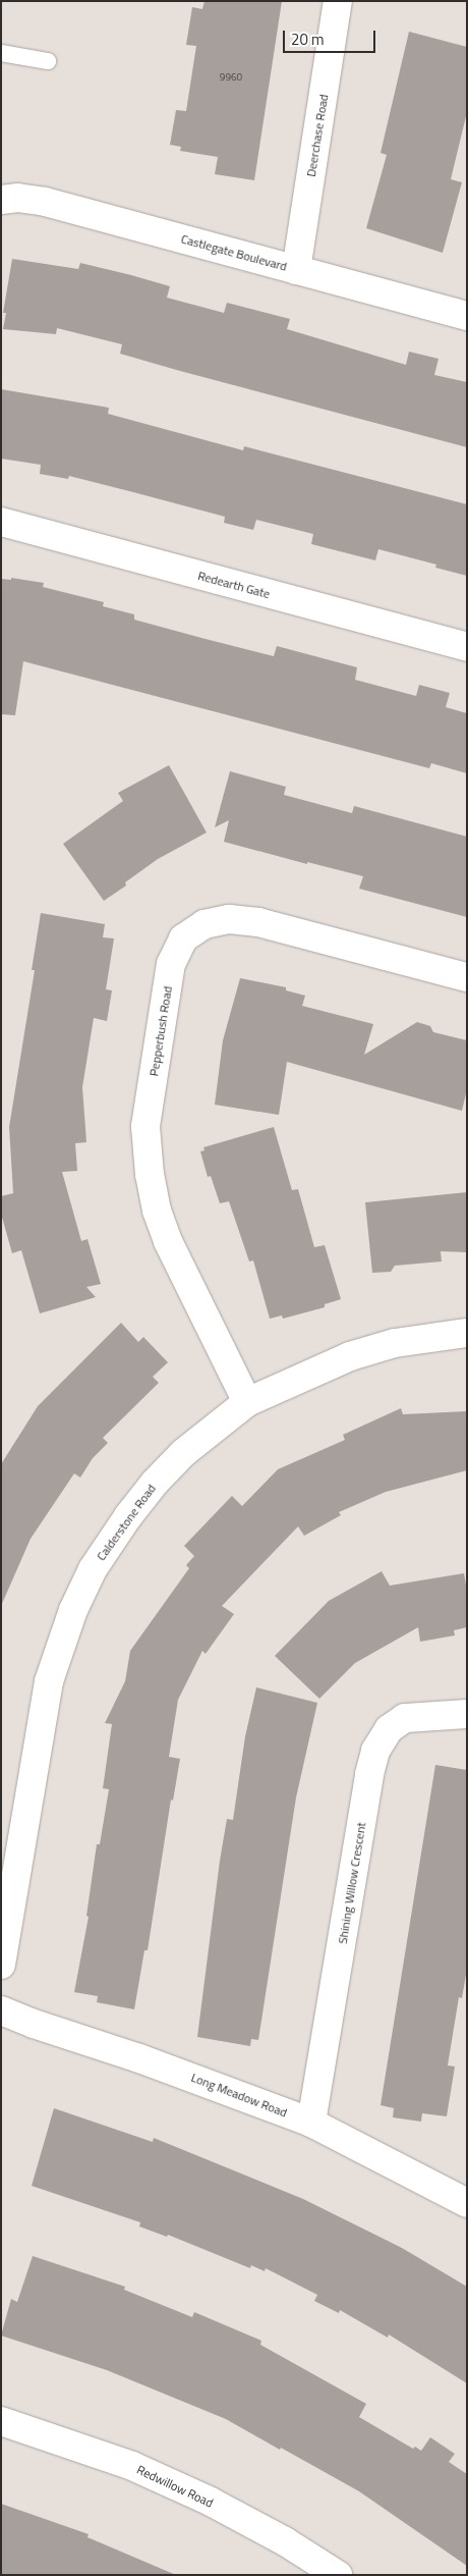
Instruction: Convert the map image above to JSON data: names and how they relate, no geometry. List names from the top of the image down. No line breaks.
{"streets":{"street":["Deerchase Road","Castlegate Boulevard","Redearth Gate","Pepperbush Road","Calderstone Road","Shining Willow Crescent","Long Meadow Road","Redwillow Road"]},"crossings":[["Deerchase Road","Castlegate Boulevard"],["Pepperbush Road","Calderstone Road"],["Shining Willow Crescent","Long Meadow Road"]],"house_numbers":["9960"],"scale_bar":"20 m"}
